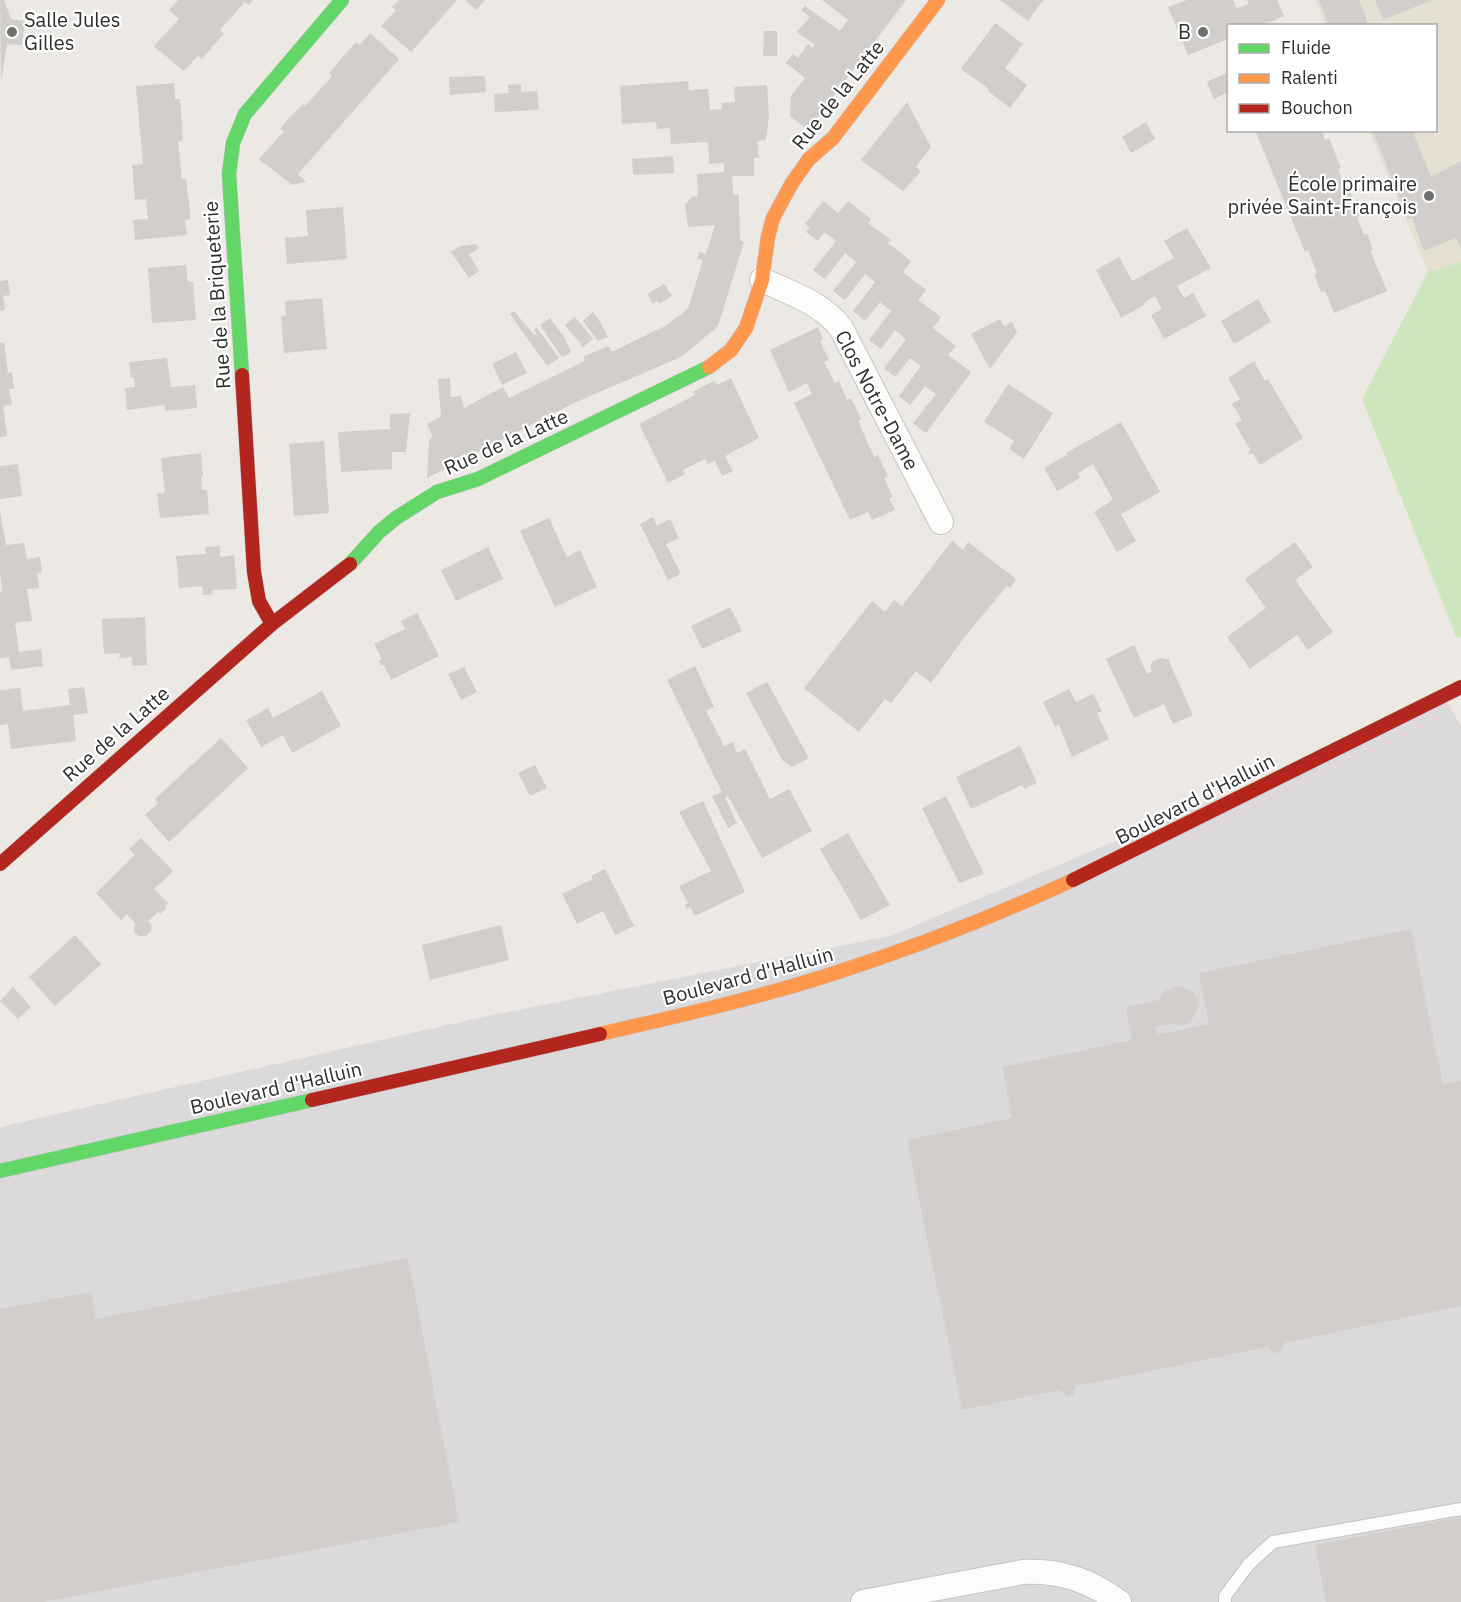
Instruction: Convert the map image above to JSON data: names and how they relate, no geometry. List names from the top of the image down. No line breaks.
{"streets":{"street":["Rue de la Latte","Rue de la Briqueterie","Clos Notre-Dame","Boulevard d'Halluin"]},"crossings":[["Rue de la Latte","Rue de la Briqueterie"],["Rue de la Latte","Clos Notre-Dame"]],"places":["Salle Jules Gilles","B","École primaire privée Saint-François"],"legend":["Fluide","Ralenti","Bouchon"]}
